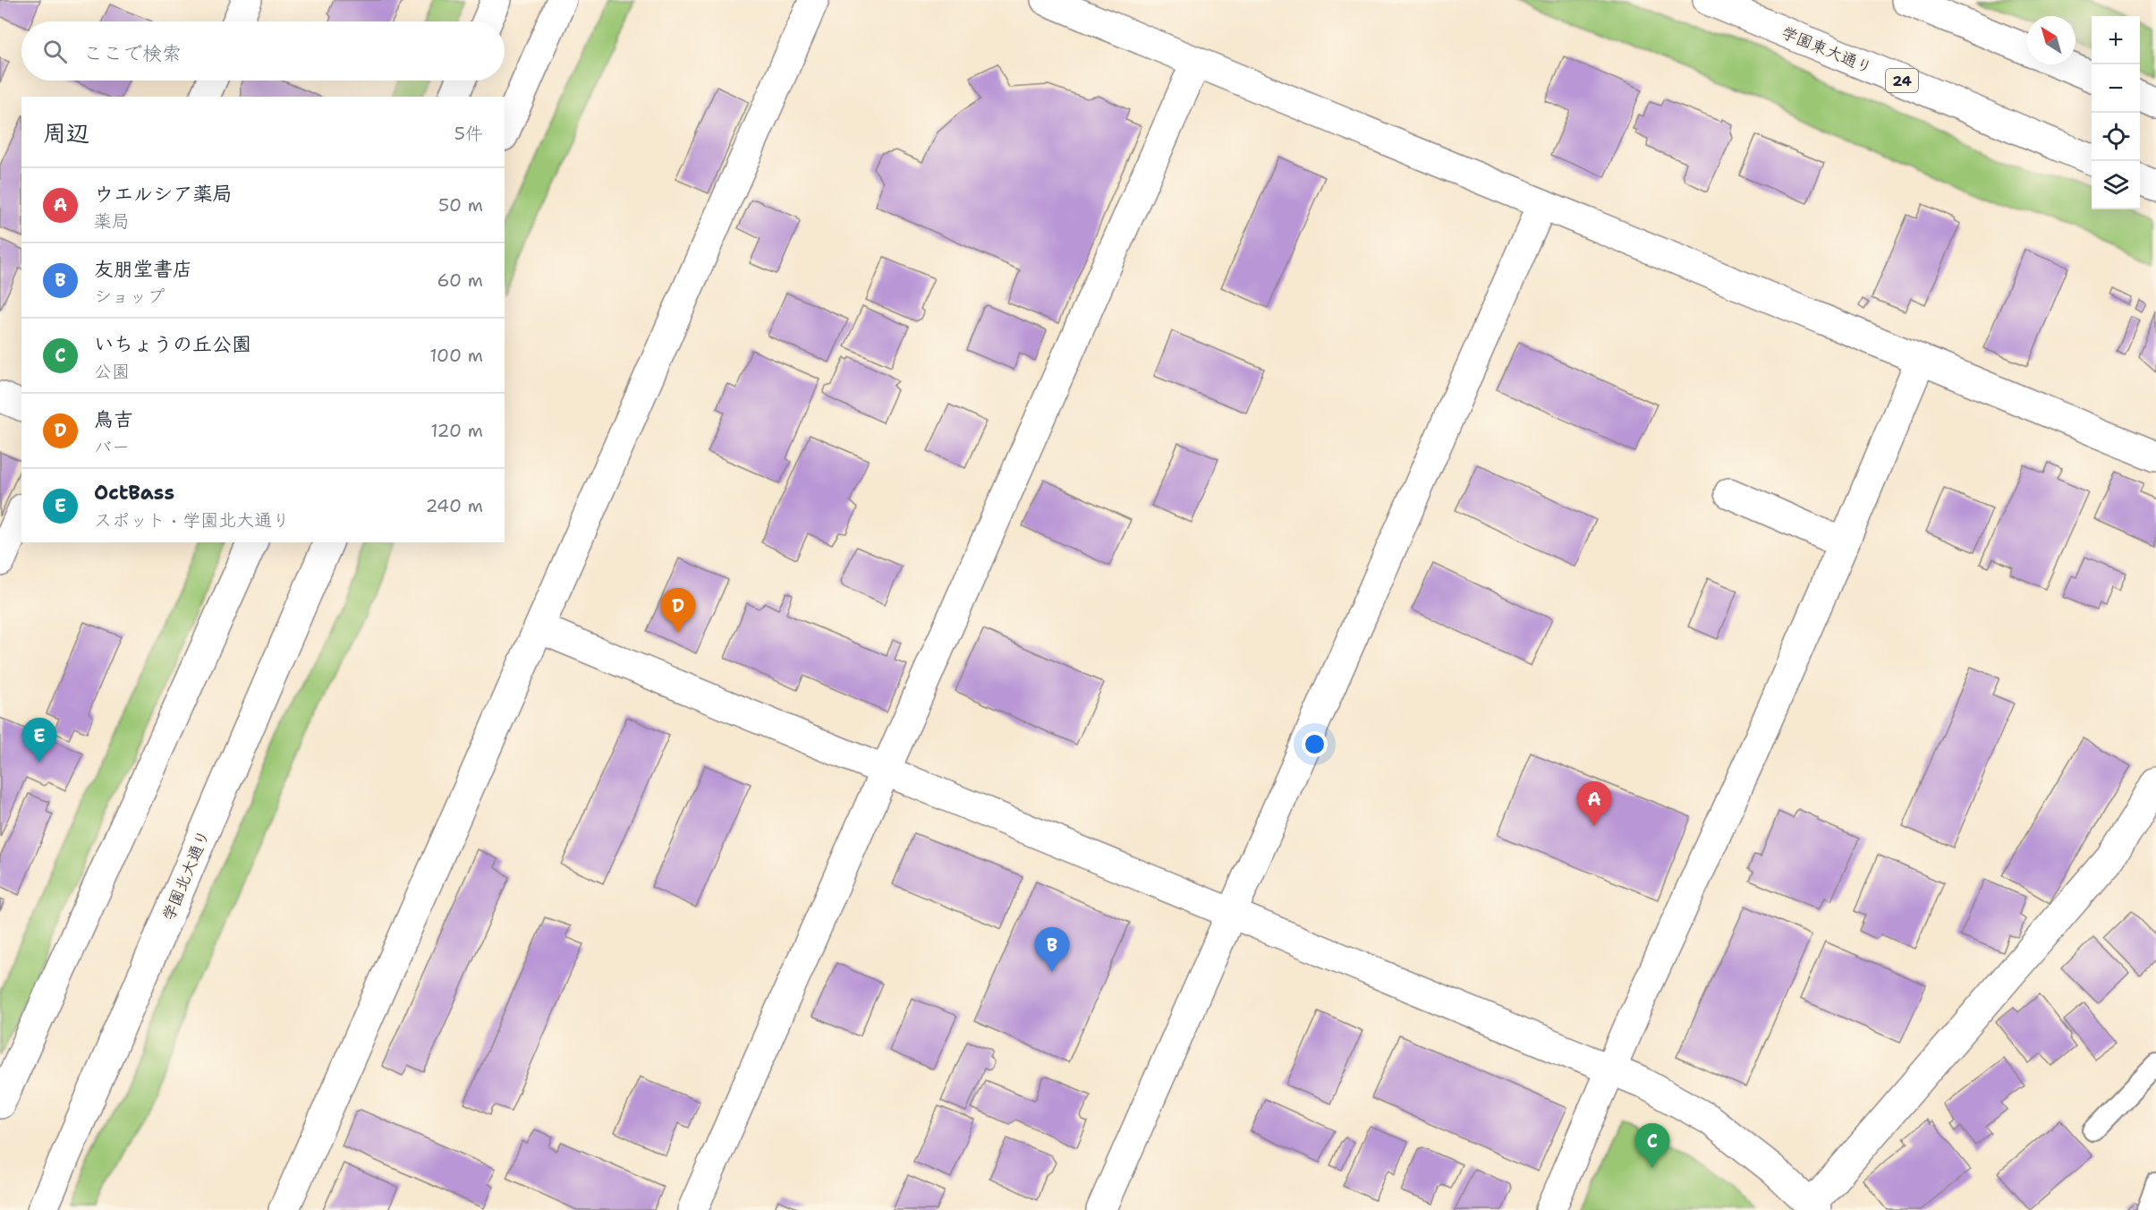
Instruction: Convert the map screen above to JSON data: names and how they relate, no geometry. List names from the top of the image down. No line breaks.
{"streets":{"street":["学園東大通り","24","学園北大通り"]},"north":"top left","page":{"map_buttons":["+","−"],"search":"ここで検索","heading":["周辺","5件"],"list":[{"mark":"A","name":"ウエルシア薬局","note":"薬局","value":"50 m"},{"mark":"B","name":"友朋堂書店","note":"ショップ","value":"60 m"},{"mark":"C","name":"いちょうの丘公園","note":"公園","value":"100 m"},{"mark":"D","name":"鳥吉","note":"バー","value":"120 m"},{"mark":"E","name":"OctBass","note":"スポット · 学園北大通り","value":"240 m"}],"pins":["D","E","A","B","C"]}}
